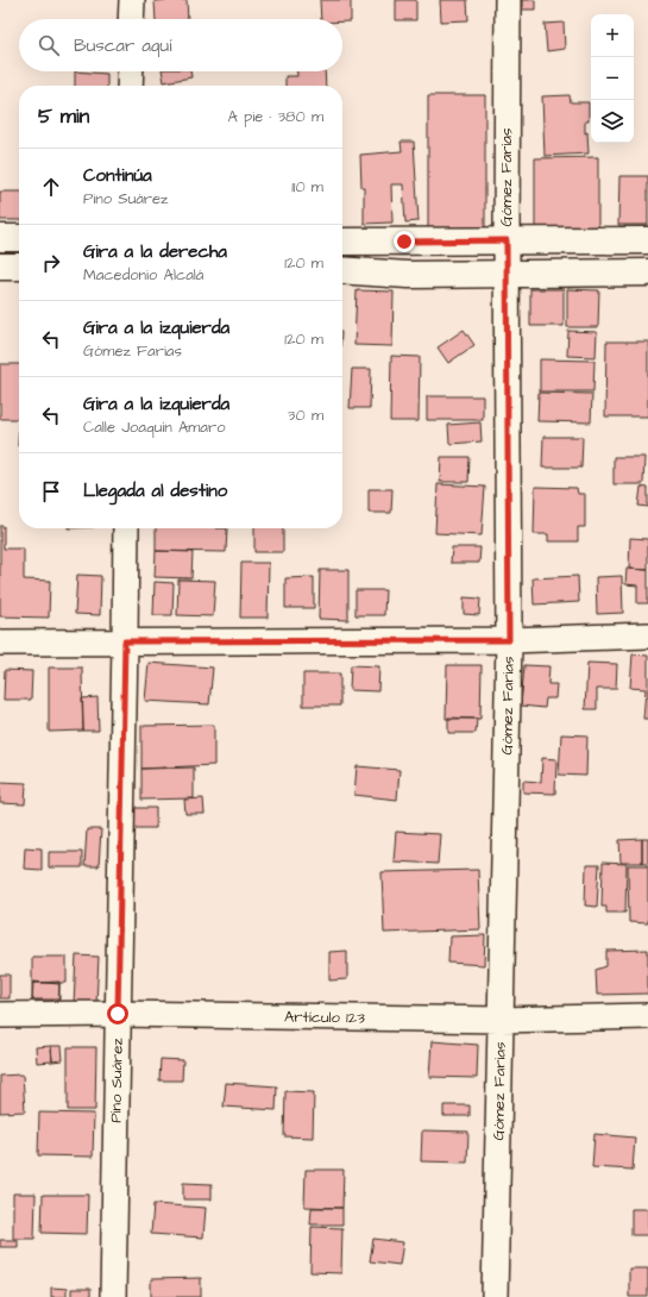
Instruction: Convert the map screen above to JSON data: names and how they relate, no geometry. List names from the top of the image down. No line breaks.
{"streets":{"street":["Gómez Farias","Artículo 123","Pino Suárez"]},"crossings":[["Gómez Farias","Artículo 123"],["Artículo 123","Pino Suárez"]],"page":{"map_buttons":["+","−"],"search":"Buscar aquí","heading":["5 min","A pie · 380 m"],"list":[["Continúa","Pino Suárez","110 m"],["Gira a la derecha","Macedonio Alcalá","120 m"],["Gira a la izquierda","Gómez Farias","120 m"],["Gira a la izquierda","Calle Joaquín Amaro","30 m"],"Llegada al destino"]}}
